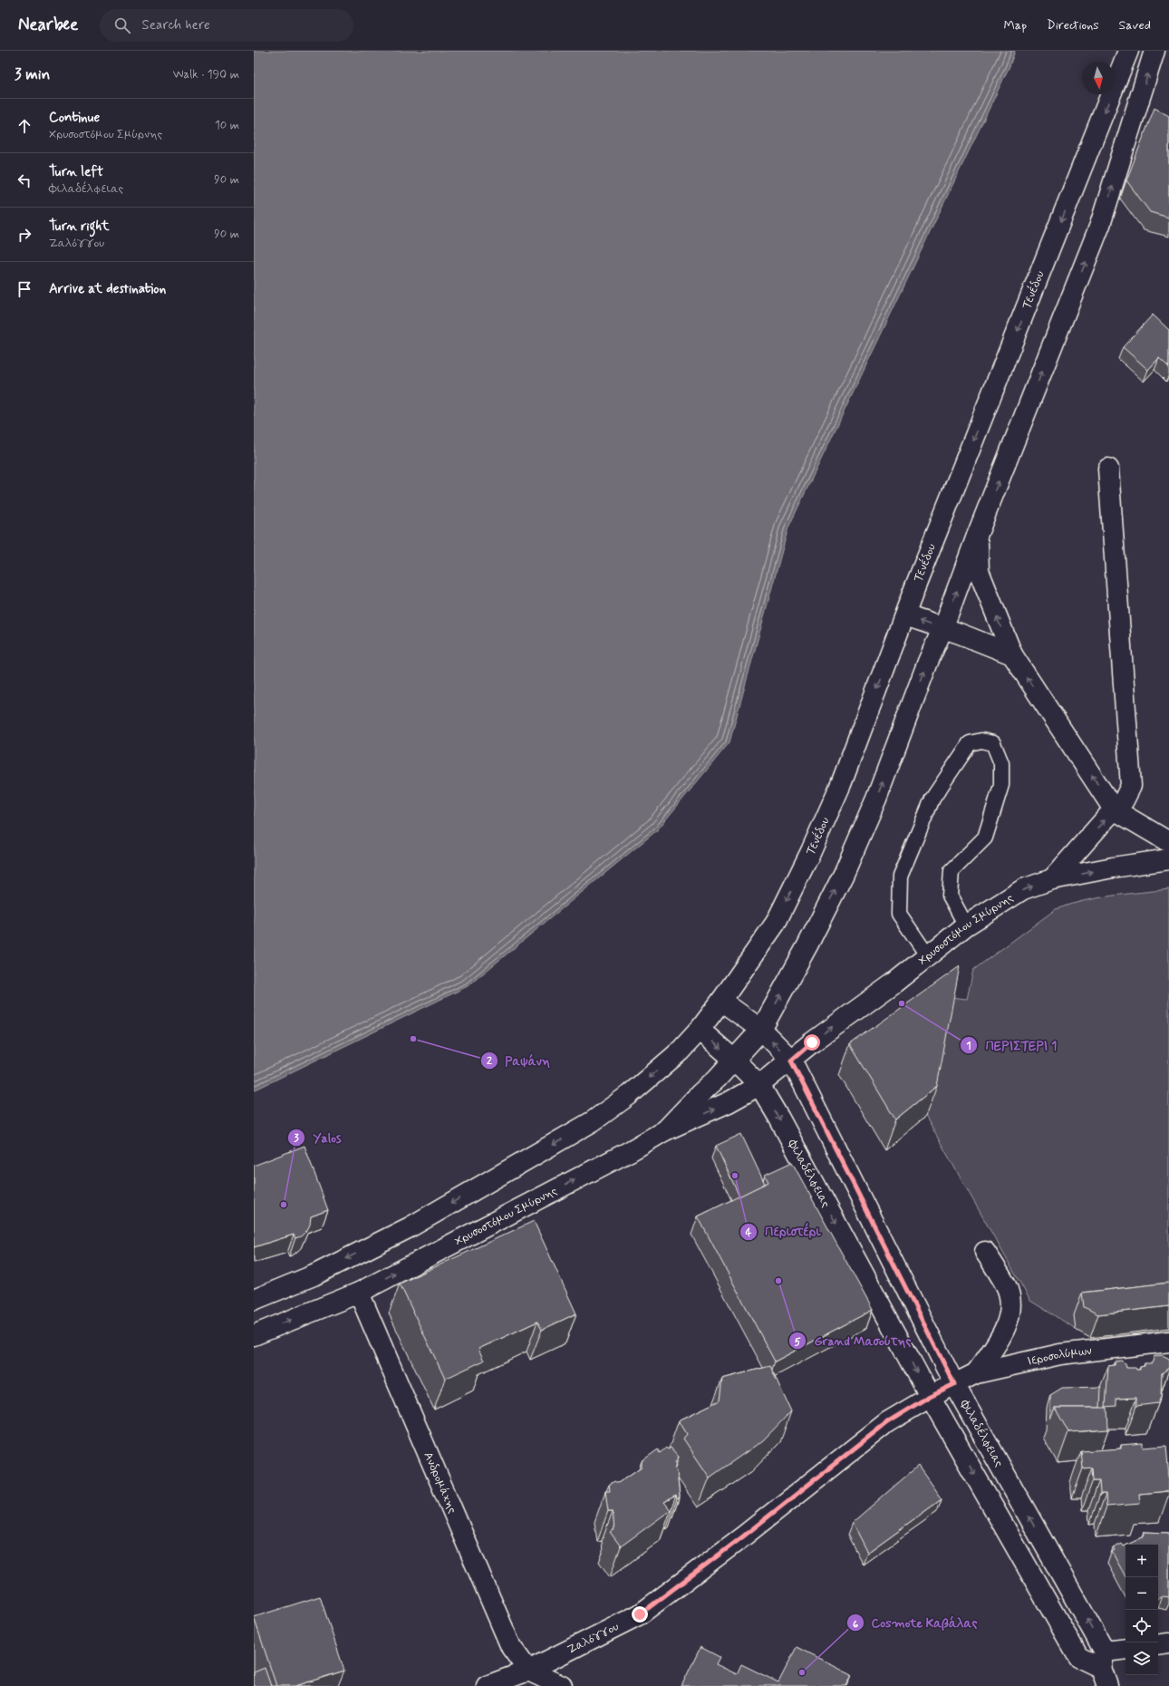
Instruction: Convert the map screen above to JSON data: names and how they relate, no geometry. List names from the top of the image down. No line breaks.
{"streets":{"street":["Τενέδου","Χρυσοστόμου Σμύρνης","Φιλαδέλφειας","Ιεροσολύμων","Ανδρομάχης","Ζαλόγγου"]},"crossings":[["Τενέδου","Φιλαδέλφειας"],["Χρυσοστόμου Σμύρνης","Φιλαδέλφειας"],["Χρυσοστόμου Σμύρνης","Ανδρομάχης"],["Φιλαδέλφειας","Ιεροσολύμων"],["Φιλαδέλφειας","Ζαλόγγου"],["Ιεροσολύμων","Ζαλόγγου"],["Ανδρομάχης","Ζαλόγγου"]],"one_way":["Χρυσοστόμου Σμύρνης"],"places":["ΠΕΡΙΣΤΕΡΙ 1","Ραψάνη","Περιστέρι","Yalos","Grand Μασούτης","Cosmote Καβάλας"],"north":"bottom","page":{"header":"Nearbee","search":"Search here","nav":["Map","Directions","Saved"],"heading":["3 min","Walk · 190 m"],"list":[["Continue","Χρυσοστόμου Σμύρνης","10 m"],["Turn left","Φιλαδέλφειας","90 m"],["Turn right","Ζαλόγγου","90 m"],"Arrive at destination"],"map_buttons":["+","−"]}}
